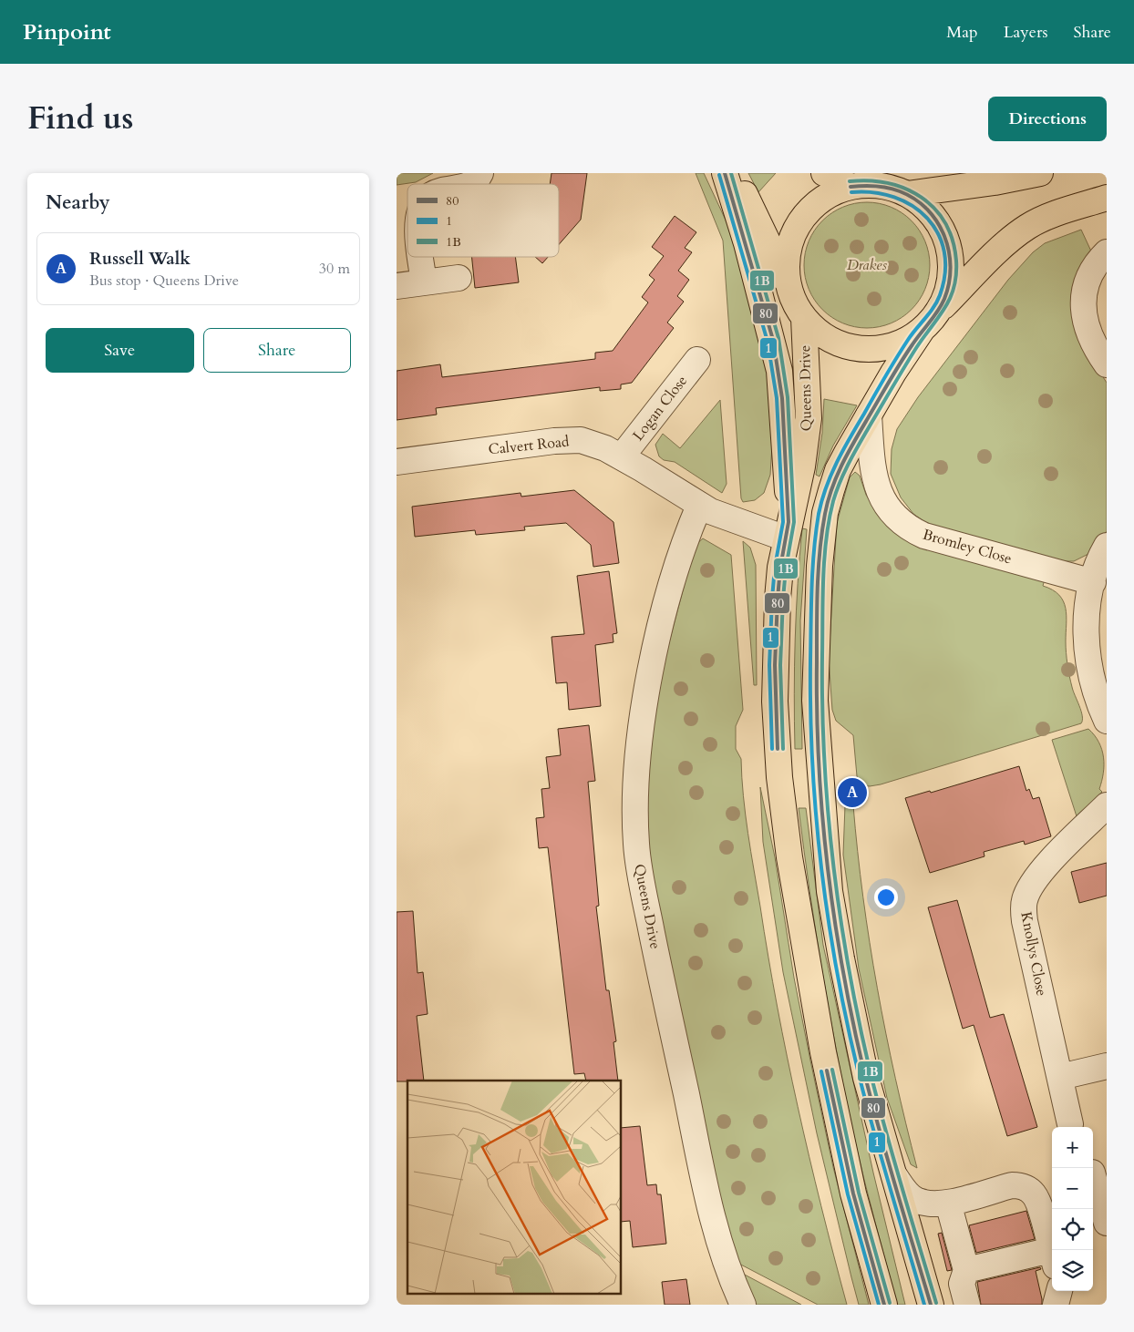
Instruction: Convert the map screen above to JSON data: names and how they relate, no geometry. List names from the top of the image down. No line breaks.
{"streets":{"main road":["Queens Drive"],"street":["Logan Close","Calvert Road","Bromley Close","Knollys Close"]},"crossings":[["Queens Drive","Calvert Road"],["Logan Close","Calvert Road"]],"parks":["Drakes"],"lines":["transit line 80","transit line 1B","transit line 1"],"legend":["80","1","1B"],"page":{"header":"Pinpoint","nav":["Map","Layers","Share"],"title":"Find us","buttons":["Directions",["Save","Share"]],"heading":"Nearby","list":[{"mark":"A","name":"Russell Walk","note":"Bus stop · Queens Drive","value":"30 m"}],"pins":"A","map_buttons":["+","−"]}}
